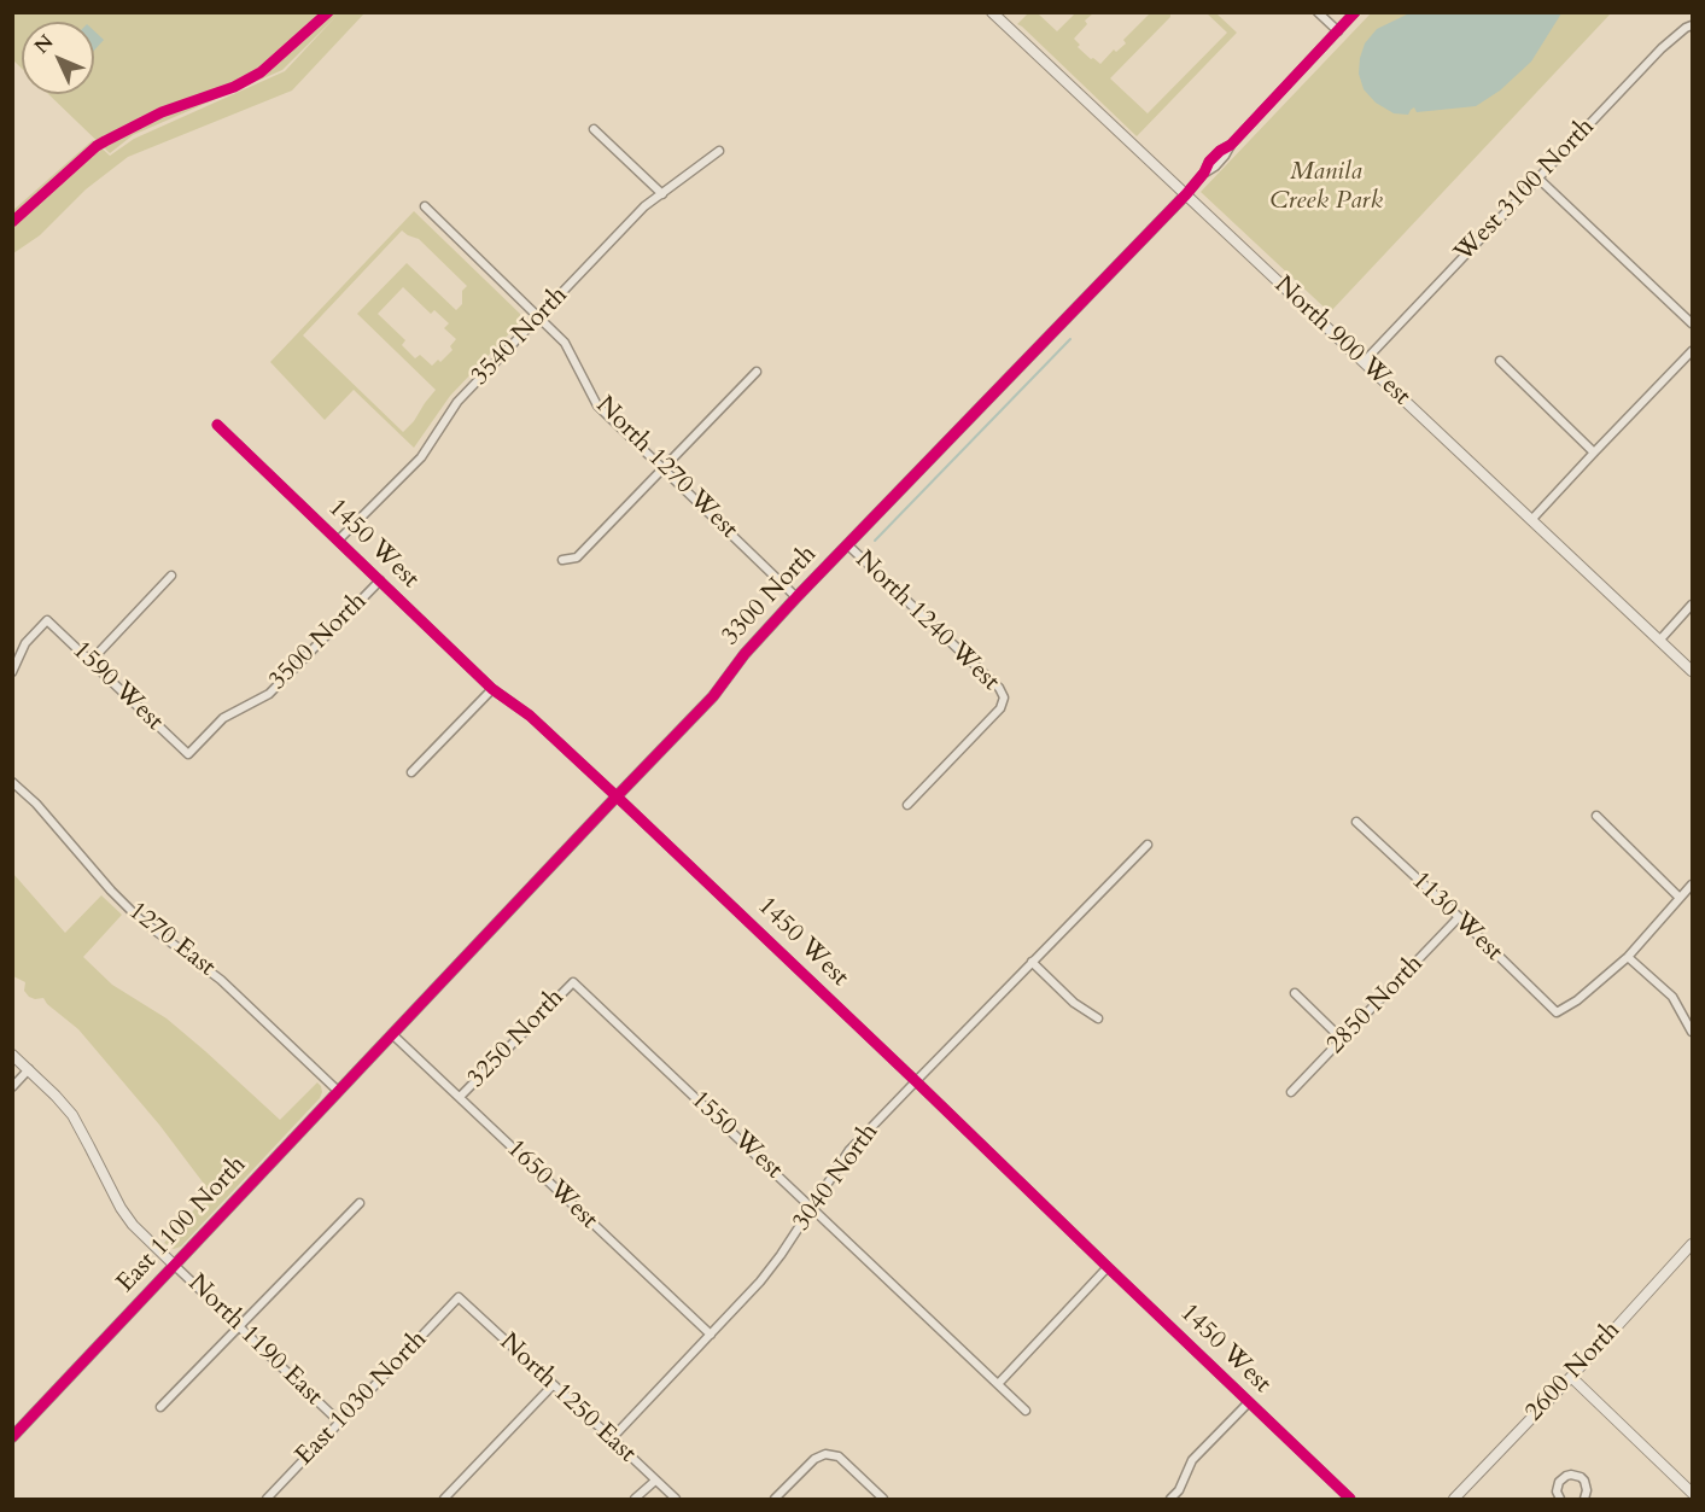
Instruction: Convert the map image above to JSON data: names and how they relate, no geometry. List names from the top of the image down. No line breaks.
{"streets":{"street":["West 3100 North","3540 North","North 900 West","North 1270 West","1450 West","3300 North","North 1240 West","3500 North","1590 West","1130 West","1270 East","2850 North","3250 North","1550 West","3040 North","1650 West","East 1100 North","North 1190 East","2600 North","East 1030 North","North 1250 East"]},"crossings":[["West 3100 North","North 900 West"],["3540 North","North 1270 West"],["3540 North","1450 West"],["North 900 West","3300 North"],["North 1270 West","3300 North"],["1450 West","3300 North"],["1450 West","3500 North"],["1450 West","3040 North"],["3300 North","North 1240 West"],["3300 North","1650 West"],["3300 North","East 1100 North"],["3500 North","1590 West"],["1130 West","2850 North"],["1270 East","East 1100 North"],["3250 North","1550 West"],["3250 North","1650 West"],["1550 West","3040 North"],["3040 North","1650 West"],["3040 North","North 1250 East"],["East 1100 North","North 1190 East"],["North 1190 East","East 1030 North"],["East 1030 North","North 1250 East"]],"parks":["Manila Creek Park"],"north":"top left"}
